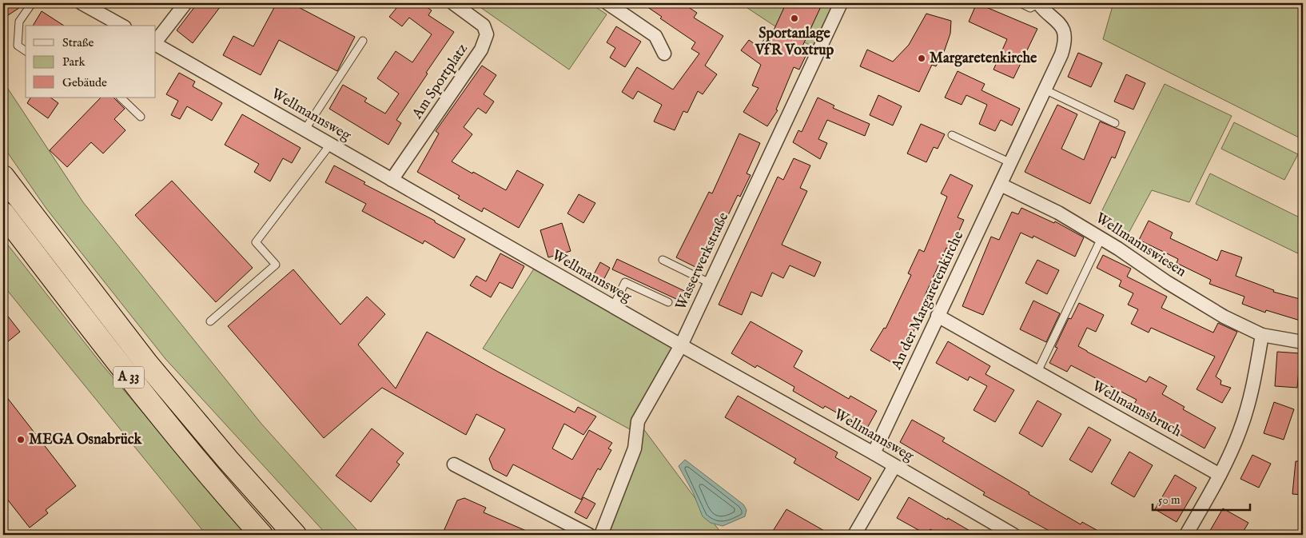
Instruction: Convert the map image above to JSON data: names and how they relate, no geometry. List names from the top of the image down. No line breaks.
{"streets":{"highway":["A 33"],"street":["Am Sportplatz","Wellmannsweg","Wellmannswiesen","Wasserwerkstraße","An der Margaretenkirche","Wellmannsbruch"]},"crossings":[["Am Sportplatz","Wellmannsweg"],["Wellmannsweg","Wasserwerkstraße"],["Wellmannsweg","An der Margaretenkirche"],["Wellmannswiesen","An der Margaretenkirche"],["An der Margaretenkirche","Wellmannsbruch"]],"places":["Sportanlage VfR Voxtrup","Margaretenkirche","MEGA Osnabrück"],"legend":["Straße","Park","Gebäude"],"scale_bar":"50 m"}
